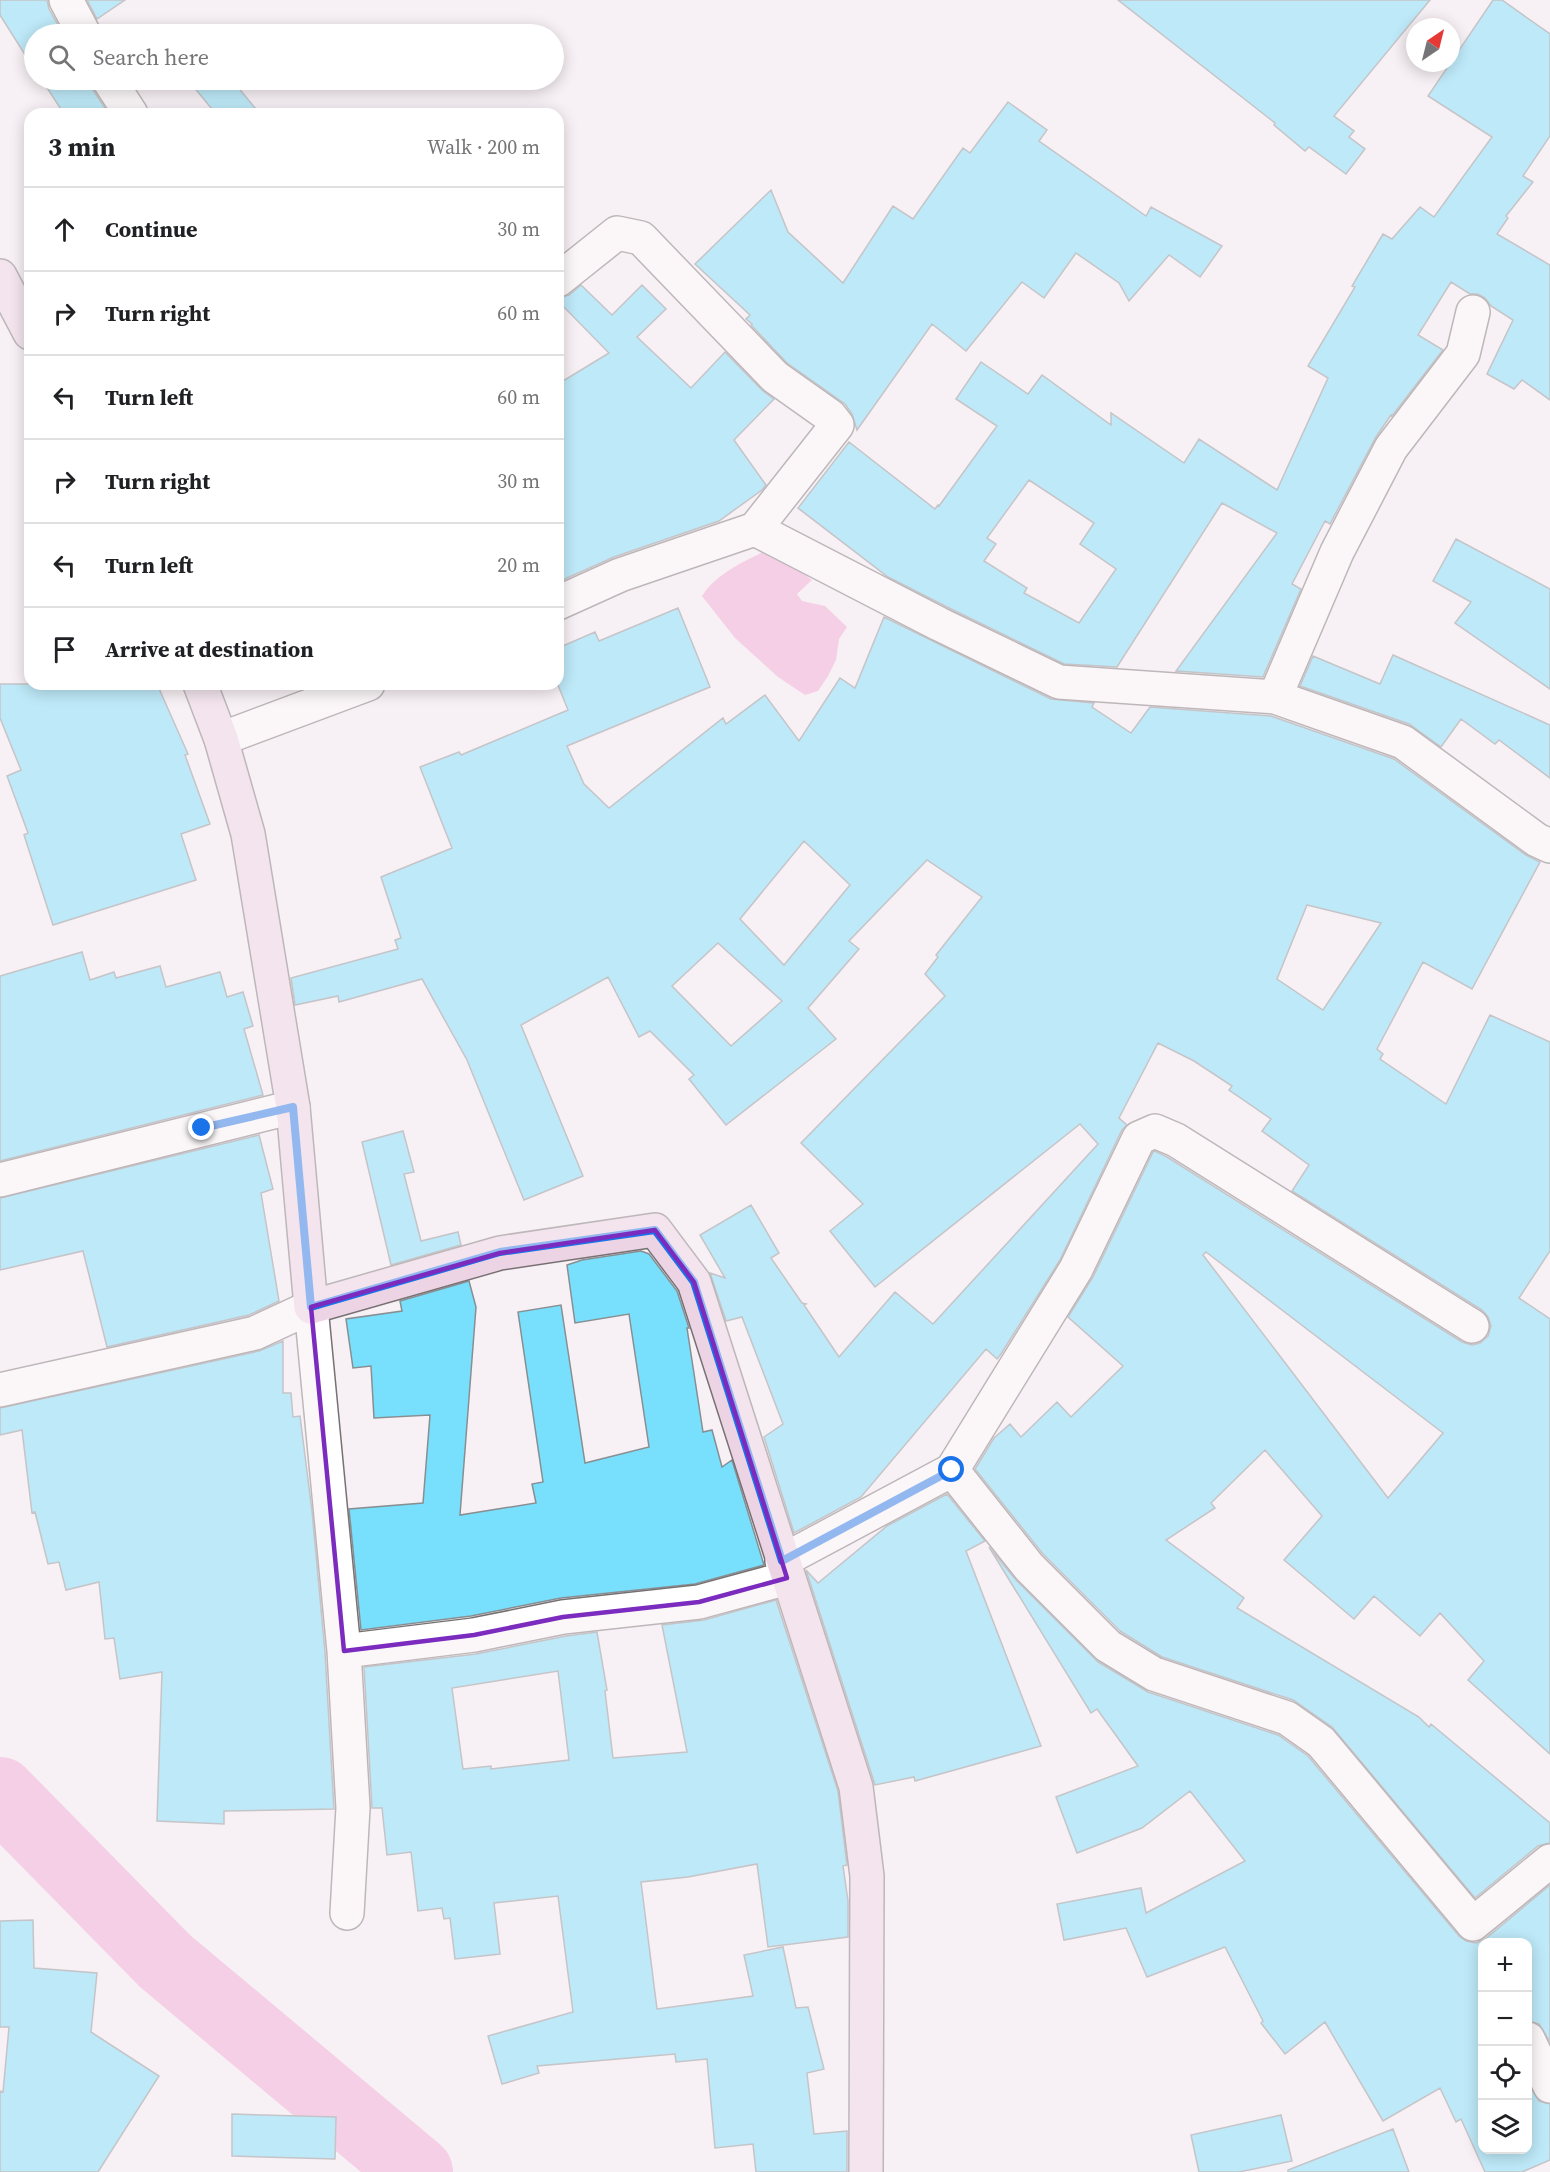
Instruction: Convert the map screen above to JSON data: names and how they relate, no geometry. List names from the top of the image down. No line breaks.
{"north":"top right","page":{"search":"Search here","heading":["3 min","Walk · 200 m"],"list":[["Continue","30 m"],["Turn right","60 m"],["Turn left","60 m"],["Turn right","30 m"],["Turn left","20 m"],"Arrive at destination"],"map_buttons":["+","−"]}}
